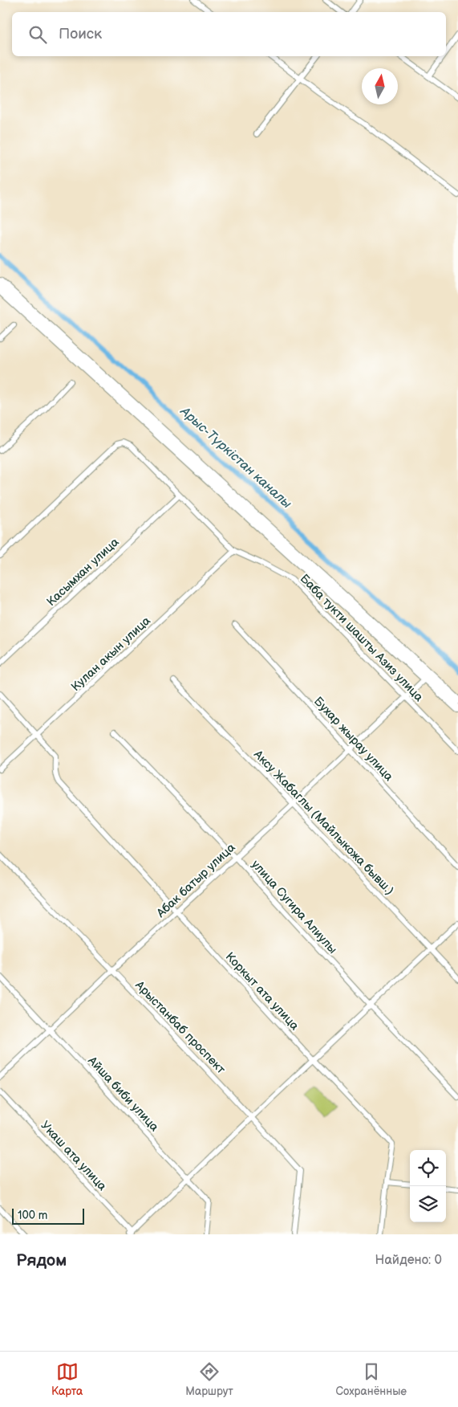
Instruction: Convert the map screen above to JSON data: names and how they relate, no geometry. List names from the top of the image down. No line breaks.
{"streets":{"street":["Касымхан улица","Баба тукти шашты Азиз улица","Кулан акын улица","Бухар жырау улица","Аксу Жабаглы (Майлыкожа бывш.)","Абак батыр улица","улица Сугира Алиулы","Коркыт ата улица","Арыстанбаб проспект","Айша биби улица","Укаш ата улица"]},"crossings":[["Касымхан улица","Баба тукти шашты Азиз улица"],["Баба тукти шашты Азиз улица","Кулан акын улица"],["Баба тукти шашты Азиз улица","Абак батыр улица"],["Кулан акын улица","Коркыт ата улица"],["Бухар жырау улица","Абак батыр улица"],["Аксу Жабаглы (Майлыкожа бывш.)","Абак батыр улица"],["Абак батыр улица","улица Сугира Алиулы"],["Абак батыр улица","Коркыт ата улица"],["Абак батыр улица","Арыстанбаб проспект"],["Абак батыр улица","Айша биби улица"]],"water":["Арыс-Түркістан каналы"],"scale_bar":"100 m","north":"top","page":{"search":"Поиск","scale":"100 m","heading":["Рядом","Найдено: 0"],"nav":["Карта","Маршрут","Сохранённые"]}}
